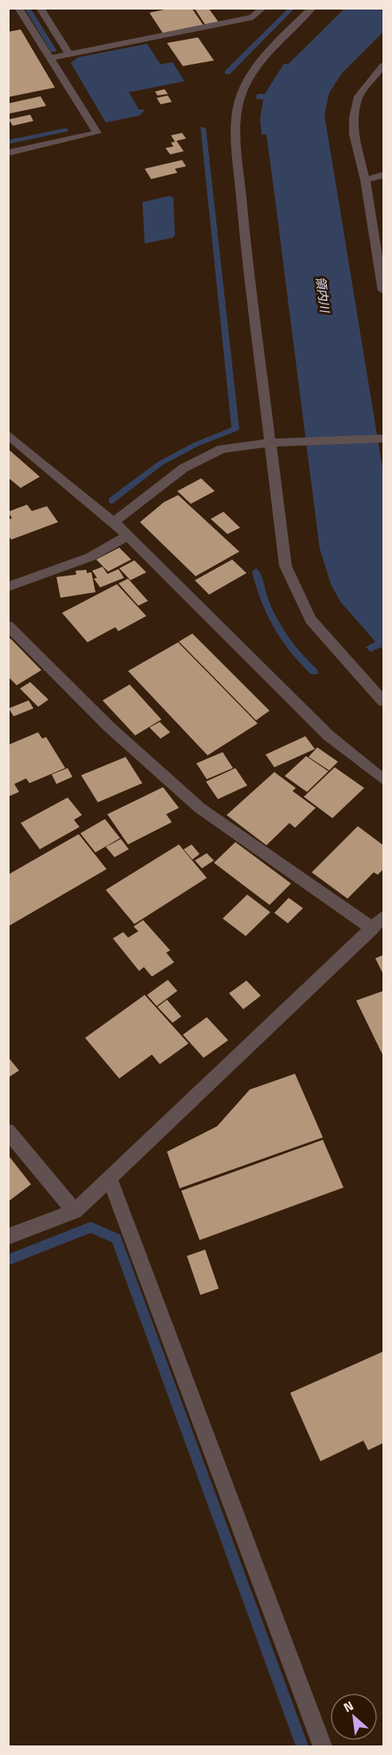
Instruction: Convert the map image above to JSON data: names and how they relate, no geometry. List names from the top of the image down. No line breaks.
{"water":["領内川"],"north":"top left"}
